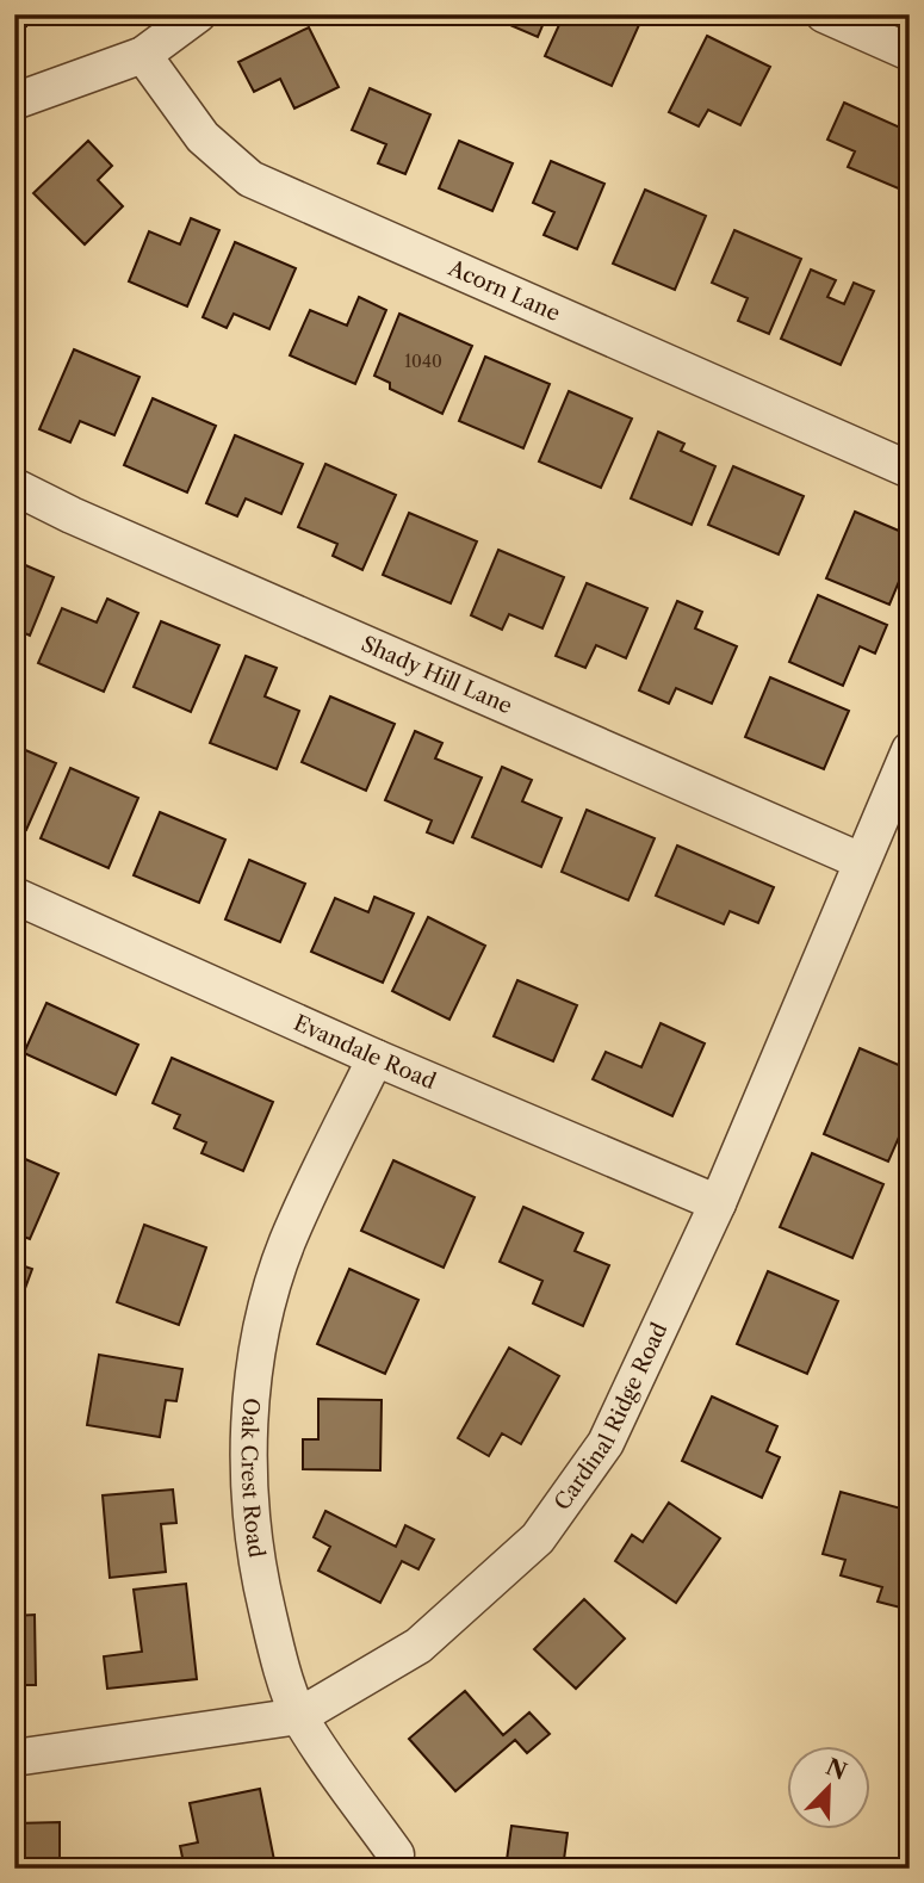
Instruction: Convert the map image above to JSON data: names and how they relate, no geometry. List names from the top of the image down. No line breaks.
{"streets":{"street":["Acorn Lane","Shady Hill Lane","Evandale Road","Cardinal Ridge Road","Oak Crest Road"]},"crossings":[["Shady Hill Lane","Cardinal Ridge Road"],["Evandale Road","Cardinal Ridge Road"],["Evandale Road","Oak Crest Road"],["Cardinal Ridge Road","Oak Crest Road"]],"house_numbers":["1040"],"north":"top right"}
